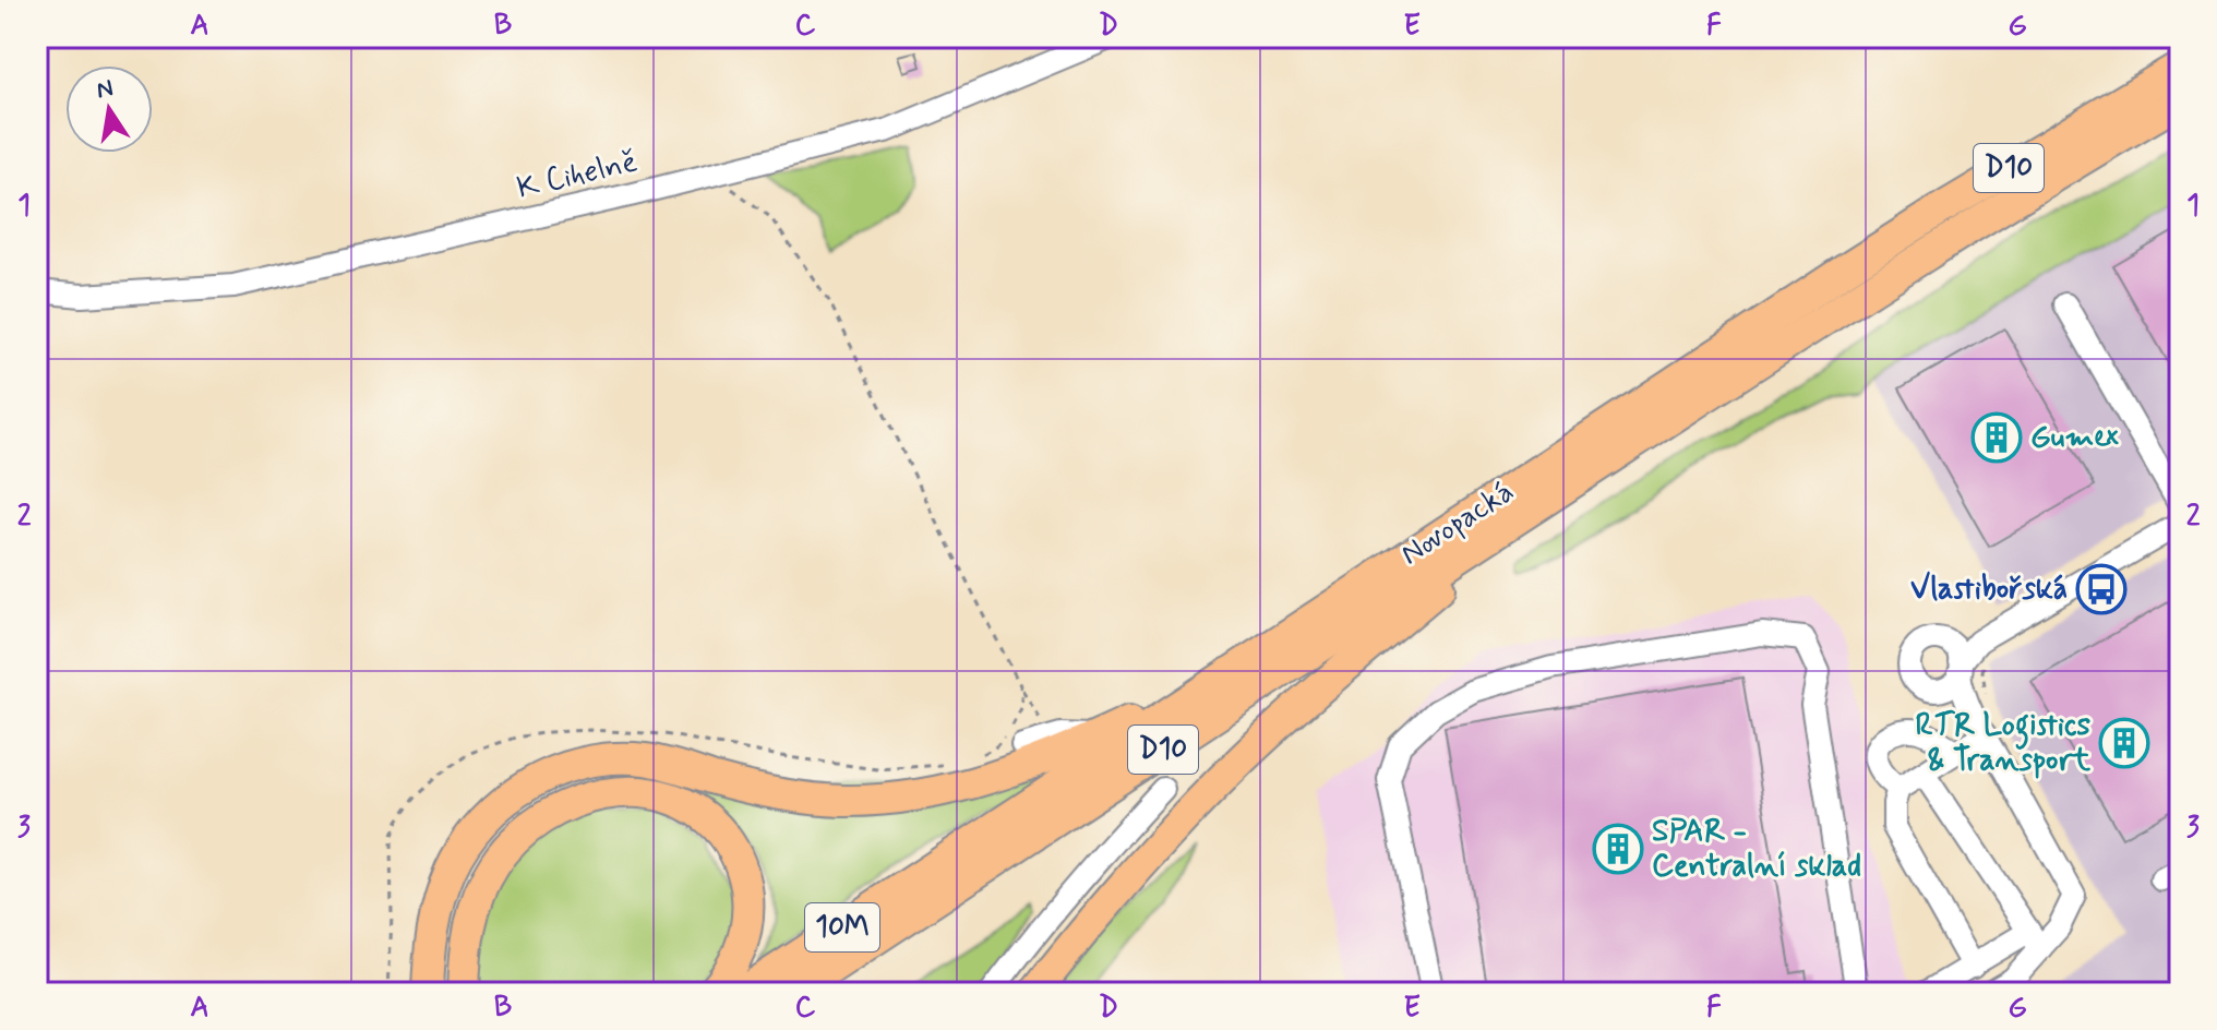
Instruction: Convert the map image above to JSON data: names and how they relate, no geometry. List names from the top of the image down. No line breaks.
{"streets":{"highway":["D10","Novopacká","10M"],"street":["K Cihelně"]},"places":{"building":["Gumex","RTR Logistics & Transport","SPAR - Centralní sklad"],"bus stop":["Vlastibořská"]},"north":"top","grid":{"columns":["A","B","C","D","E","F","G"],"rows":["1","2","3"]}}
